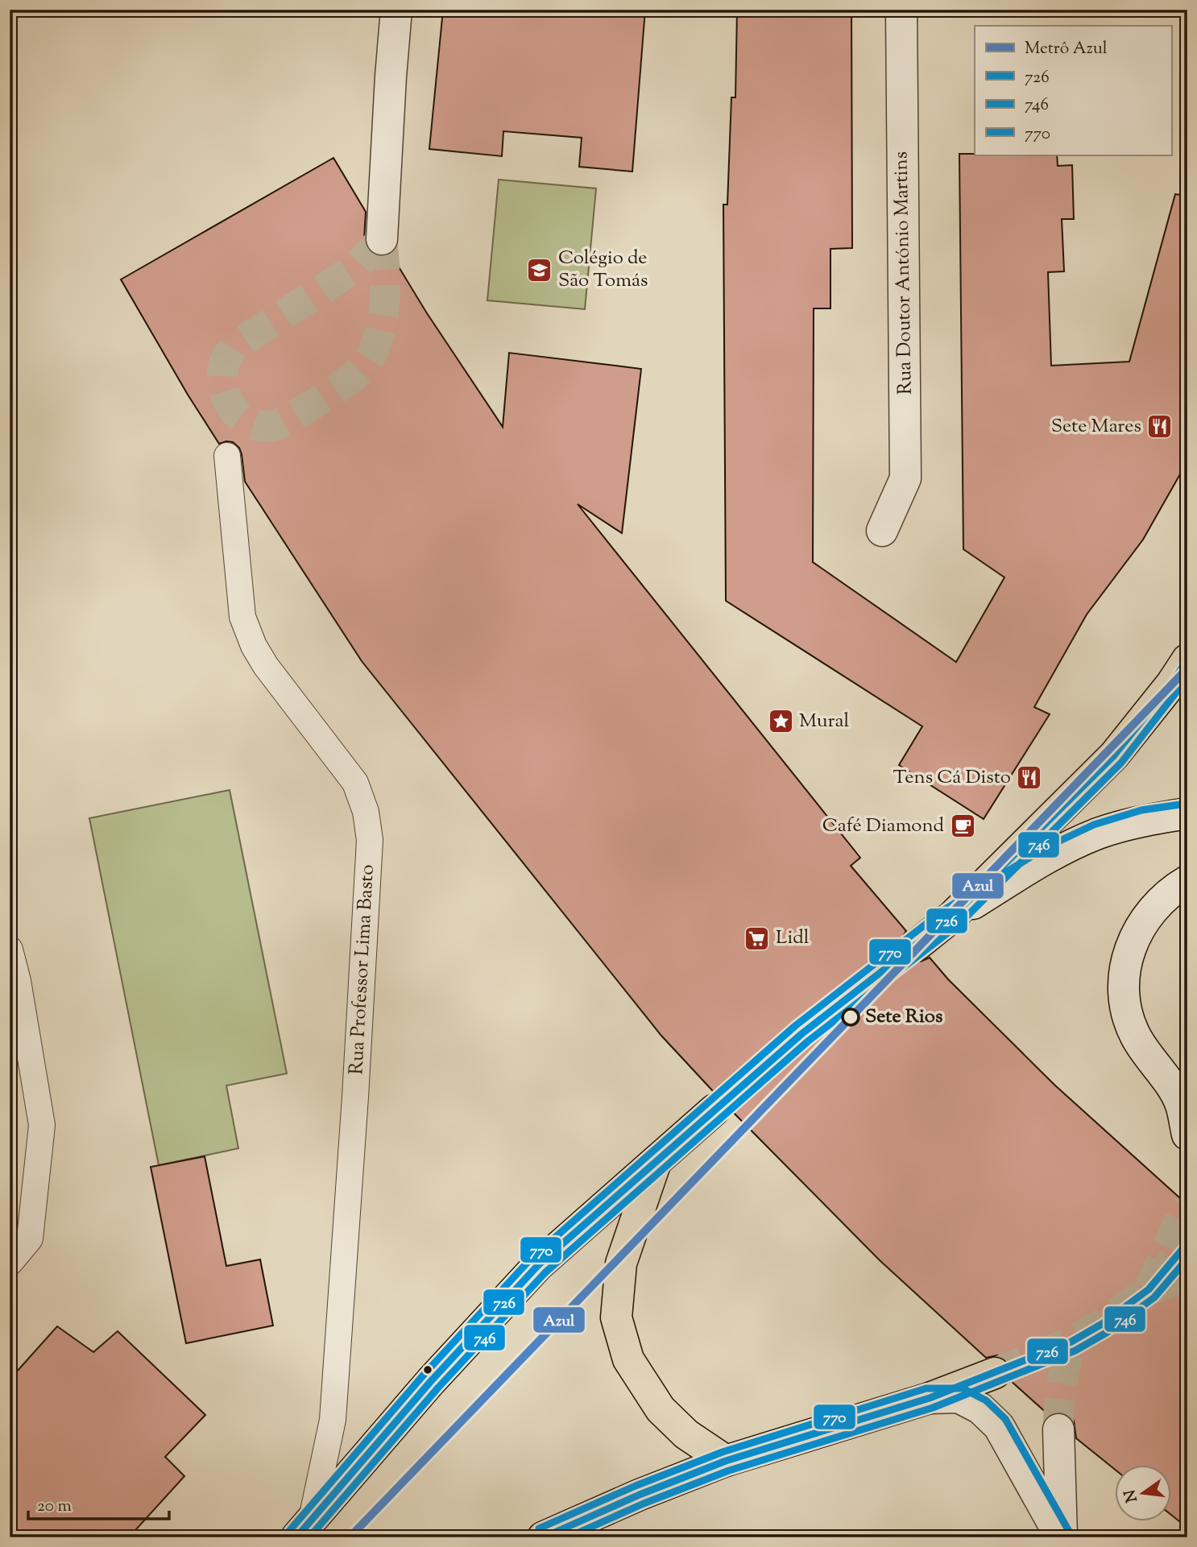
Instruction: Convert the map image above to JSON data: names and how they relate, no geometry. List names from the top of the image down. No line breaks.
{"streets":{"street":["Rua Doutor António Martins"],"lane":["Rua Professor Lima Basto"]},"places":{"school or university":["Colégio de São Tomás"],"restaurant":["Sete Mares","Tens Cá Disto"],"place":["Mural"],"cafe":["Café Diamond"],"supermarket":["Lidl"],"other":["Sete Rios"]},"lines":["transit line 726","metro line Azul","transit line 746","transit line 770"],"legend":["Metrô Azul","726","746","770"],"scale_bar":"20 m","north":"left"}
